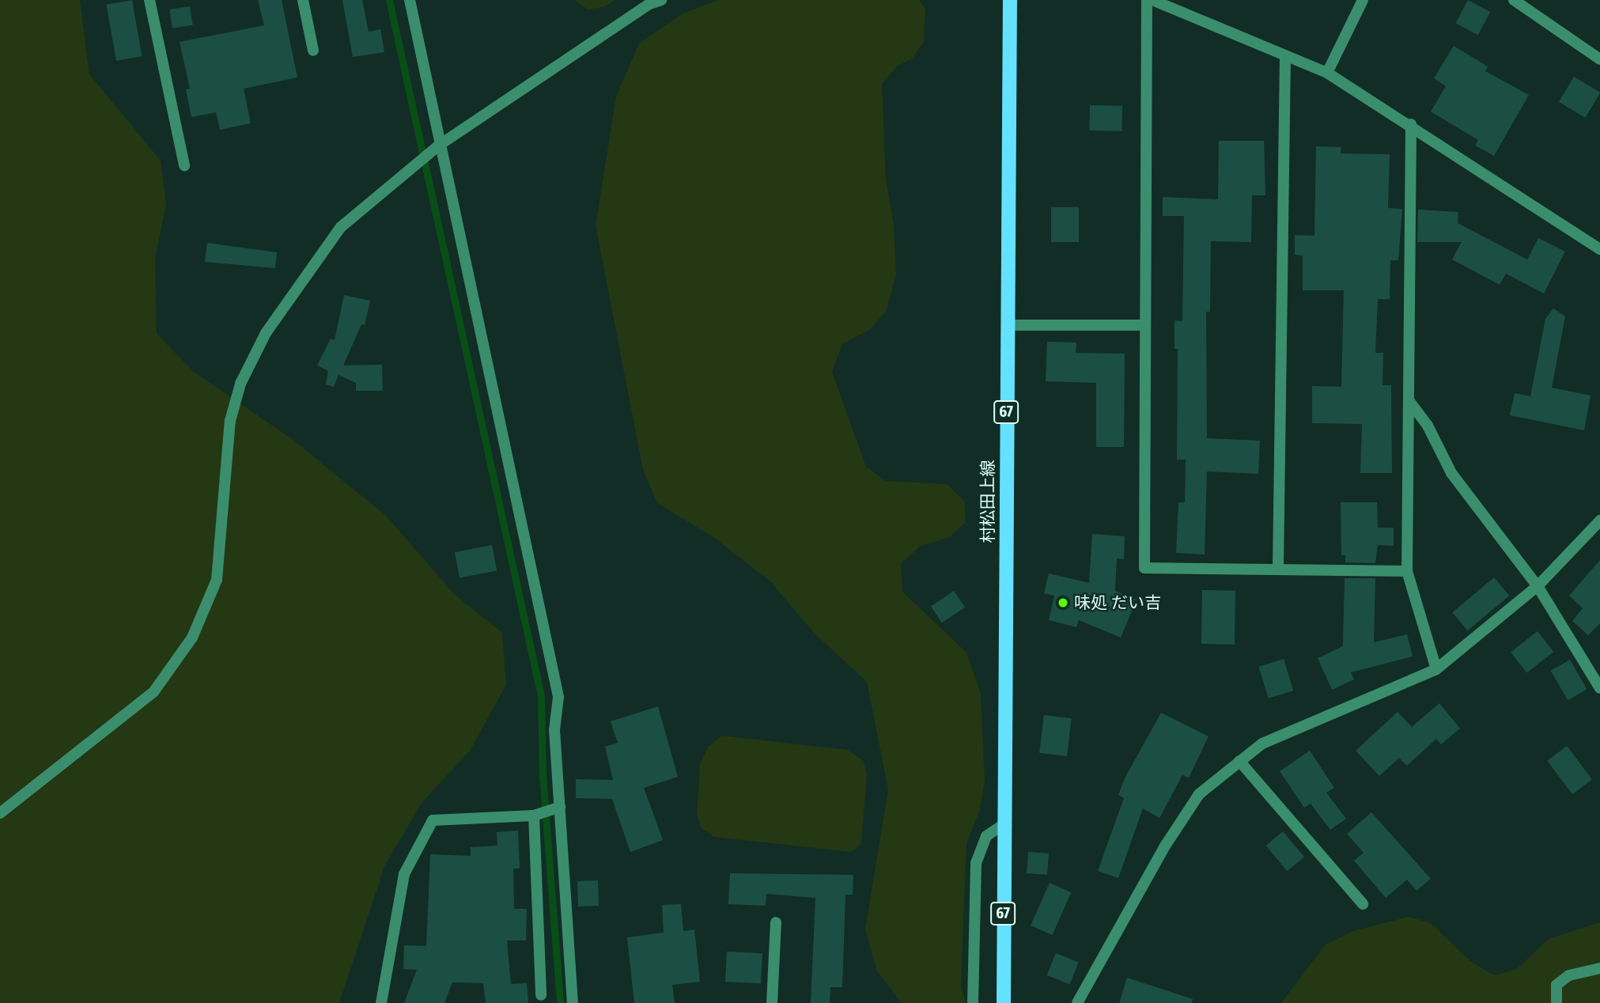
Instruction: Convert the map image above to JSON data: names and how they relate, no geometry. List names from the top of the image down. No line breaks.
{"streets":{"main road":["67","村松田上線"]},"places":["味処 だい吉"]}
